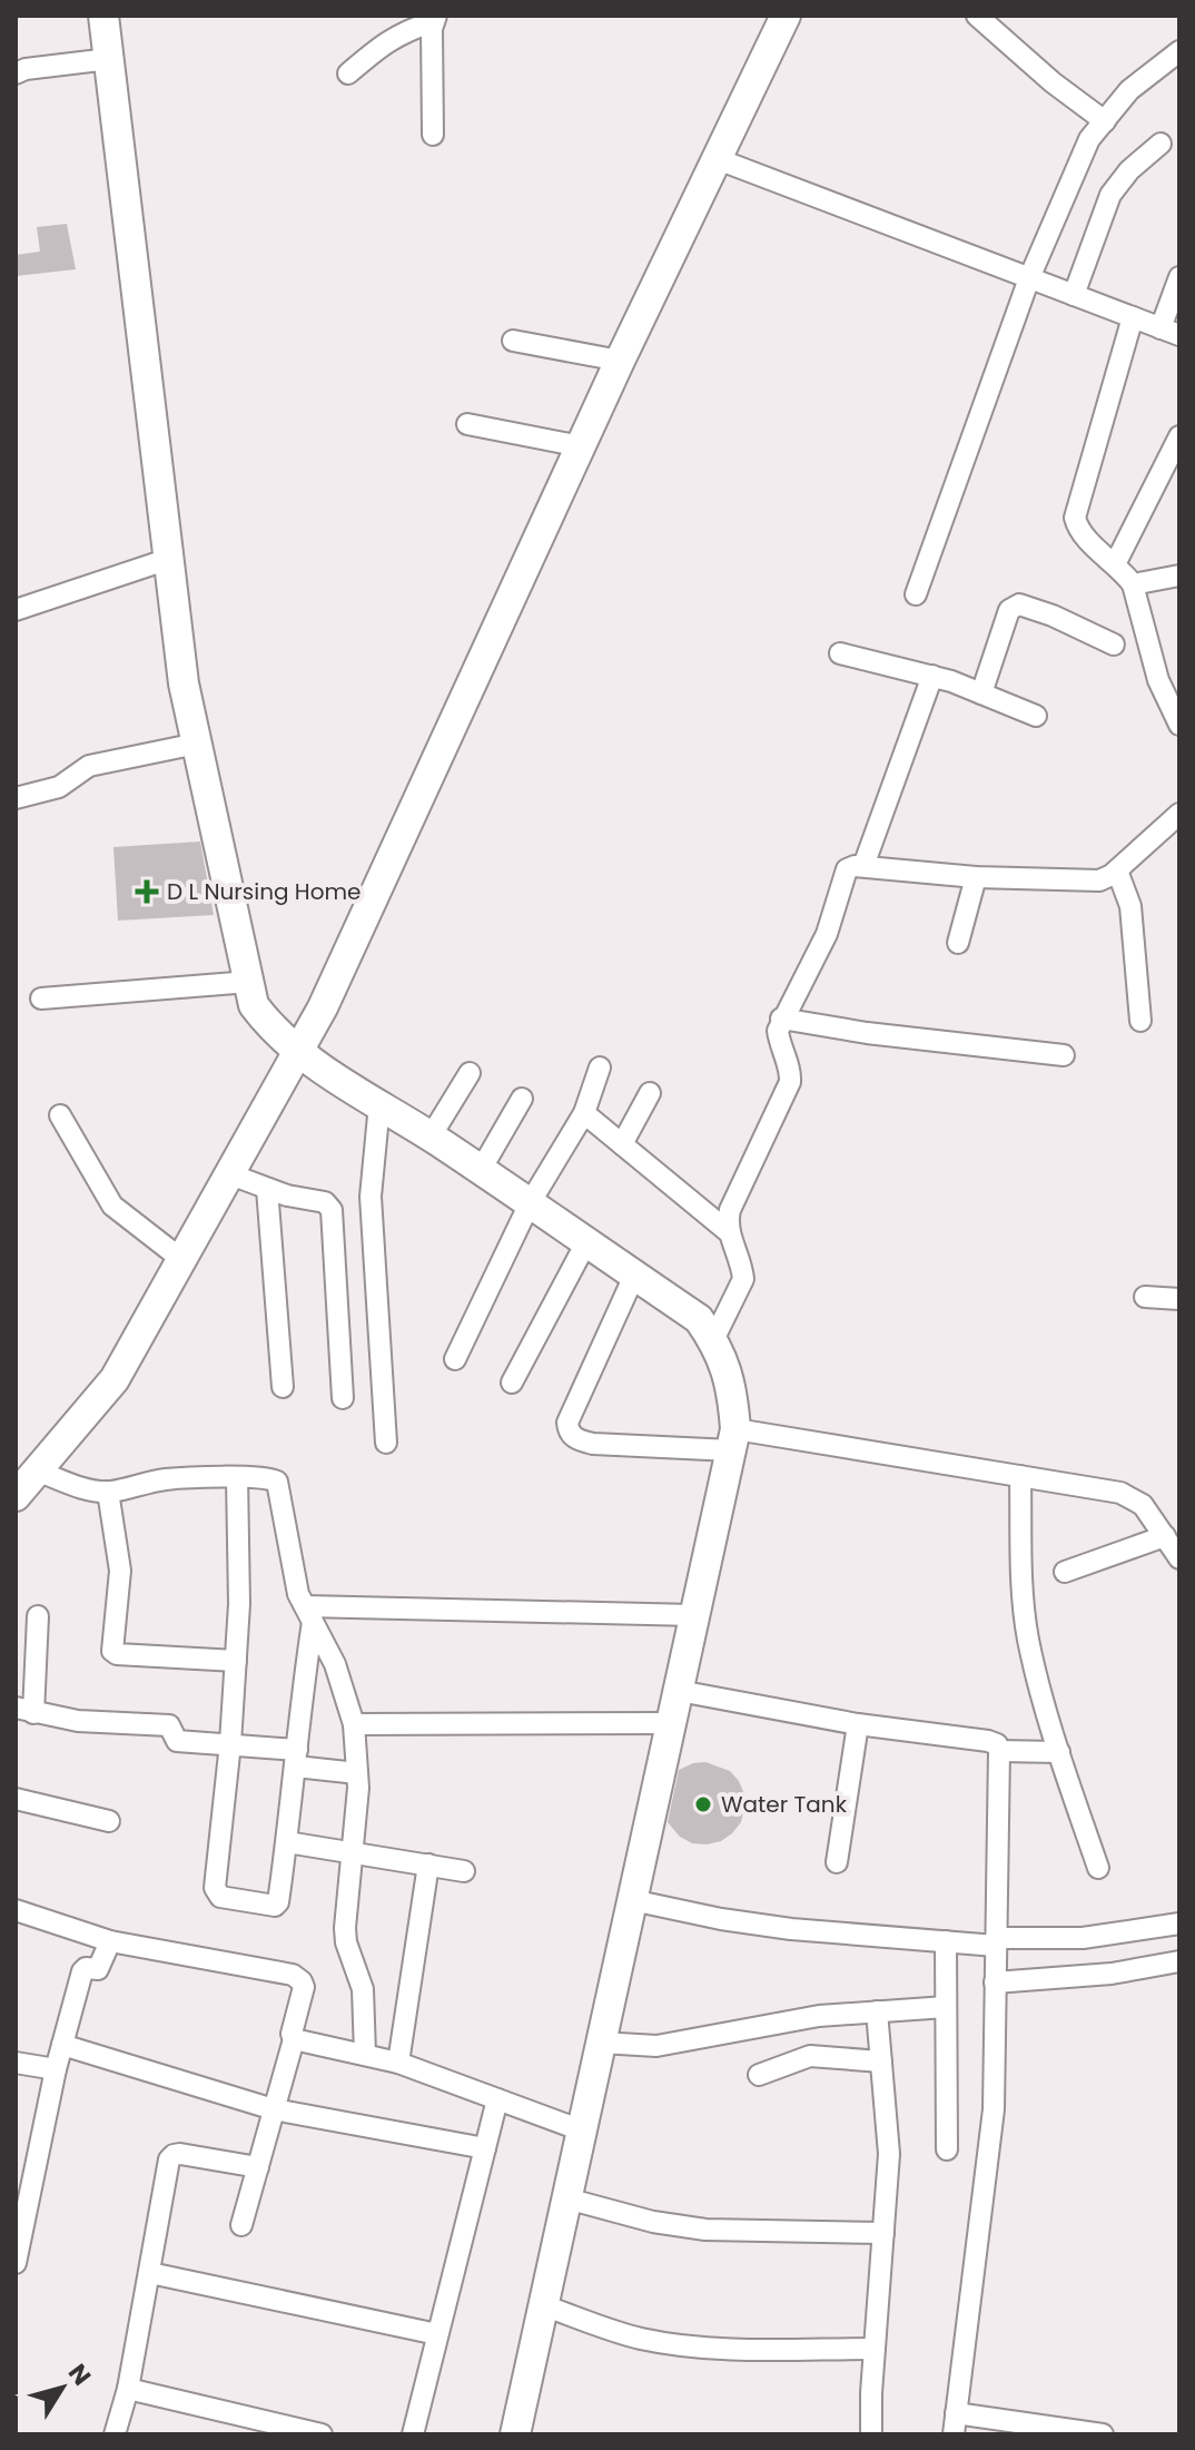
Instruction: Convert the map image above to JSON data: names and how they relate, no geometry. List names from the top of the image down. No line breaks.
{"places":{"health":["D L Nursing Home"],"other":["Water Tank"]},"north":"top right"}
